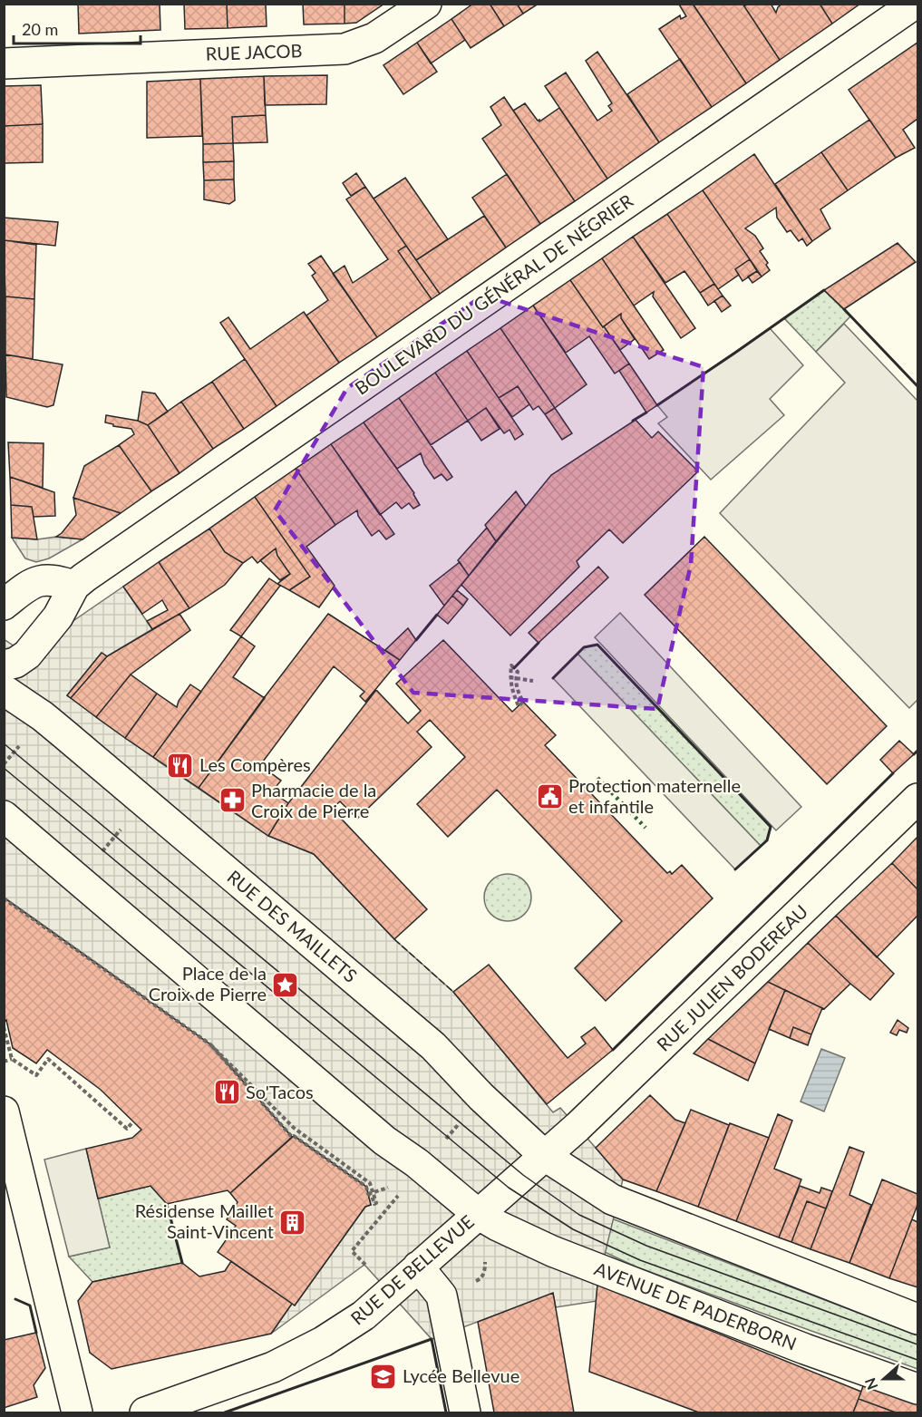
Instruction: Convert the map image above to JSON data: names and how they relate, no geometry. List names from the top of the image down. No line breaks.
{"streets":{"street":["RUE JACOB","BOULEVARD DU GÉNÉRAL DE NÉGRIER","RUE DES MAILLETS","RUE JULIEN BODEREAU","RUE DE BELLEVUE","AVENUE DE PADERBORN"]},"crossings":[["BOULEVARD DU GÉNÉRAL DE NÉGRIER","RUE DES MAILLETS"],["RUE DES MAILLETS","RUE JULIEN BODEREAU"],["RUE DES MAILLETS","RUE DE BELLEVUE"],["RUE JULIEN BODEREAU","RUE DE BELLEVUE"],["RUE DE BELLEVUE","AVENUE DE PADERBORN"]],"places":{"restaurant":["Les Compères","So'Tacos"],"public building":["Protection maternelle et infantile"],"pharmacy":["Pharmacie de la Croix de Pierre"],"place":["Place de la Croix de Pierre"],"building":["Résidense Maillet Saint-Vincent"],"school or university":["Lycée Bellevue"]},"scale_bar":"20 m","north":"left"}
